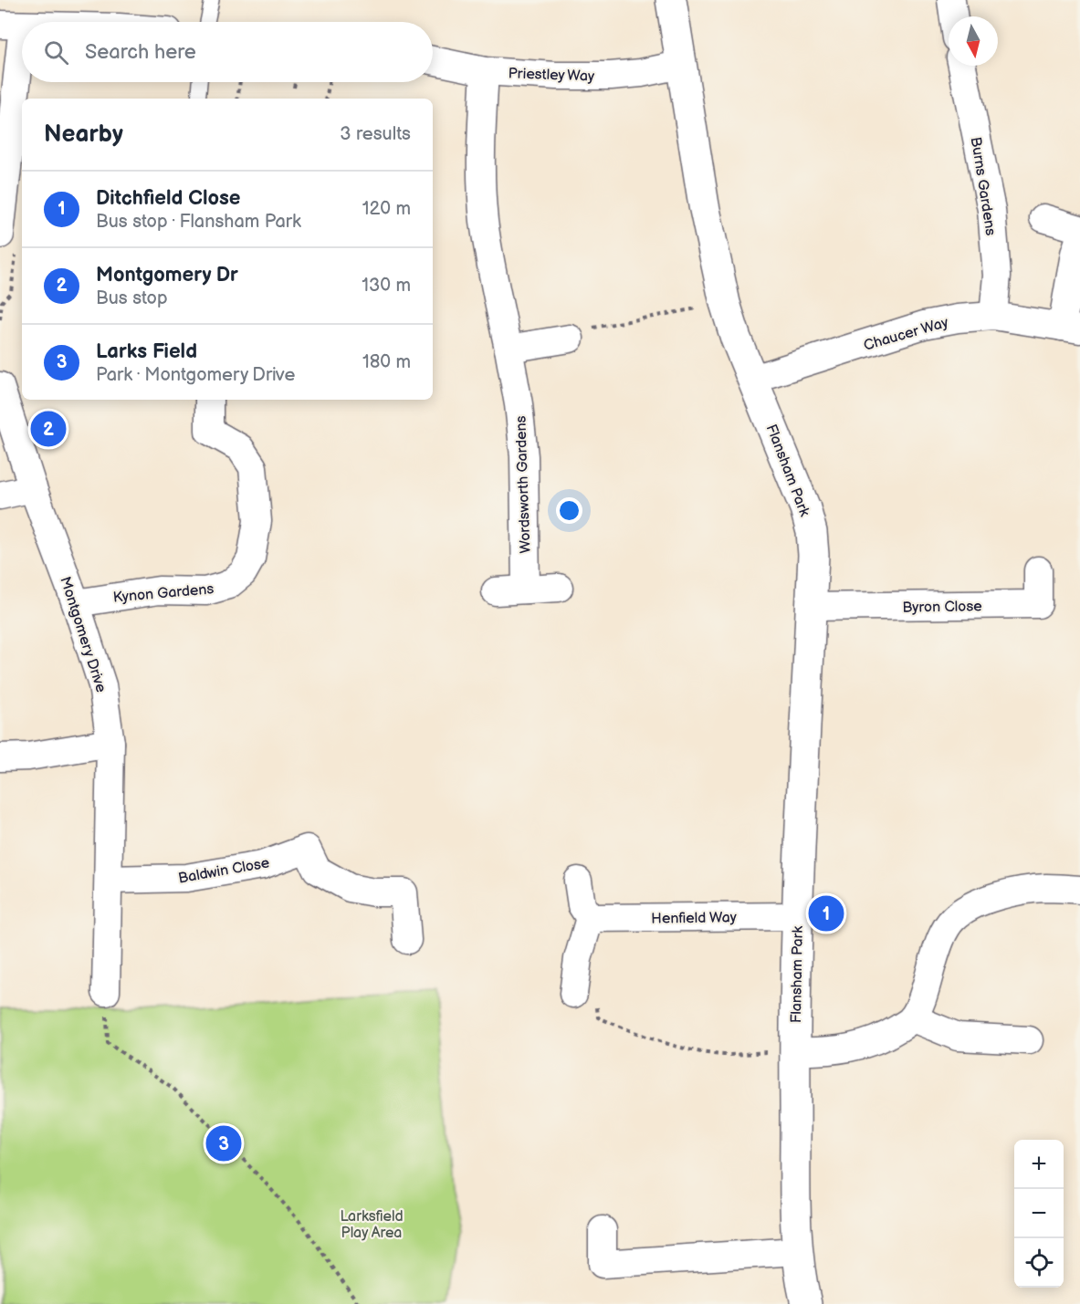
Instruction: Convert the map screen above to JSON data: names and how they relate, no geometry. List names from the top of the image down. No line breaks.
{"streets":{"street":["Priestley Way","Burns Gardens","Chaucer Way","Flansham Park","Wordsworth Gardens","Kynon Gardens","Byron Close","Montgomery Drive","Baldwin Close","Henfield Way"]},"crossings":[["Priestley Way","Flansham Park"],["Priestley Way","Wordsworth Gardens"],["Burns Gardens","Chaucer Way"],["Chaucer Way","Flansham Park"],["Flansham Park","Byron Close"],["Flansham Park","Henfield Way"],["Kynon Gardens","Montgomery Drive"],["Montgomery Drive","Baldwin Close"]],"parks":["Larksfield Play Area"],"north":"bottom","page":{"search":"Search here","heading":["Nearby","3 results"],"list":[{"mark":"1","name":"Ditchfield Close","note":"Bus stop · Flansham Park","value":"120 m"},{"mark":"2","name":"Montgomery Dr","note":"Bus stop","value":"130 m"},{"mark":"3","name":"Larks Field","note":"Park · Montgomery Drive","value":"180 m"}],"pins":["2","1","3"],"map_buttons":["+","−"]}}
